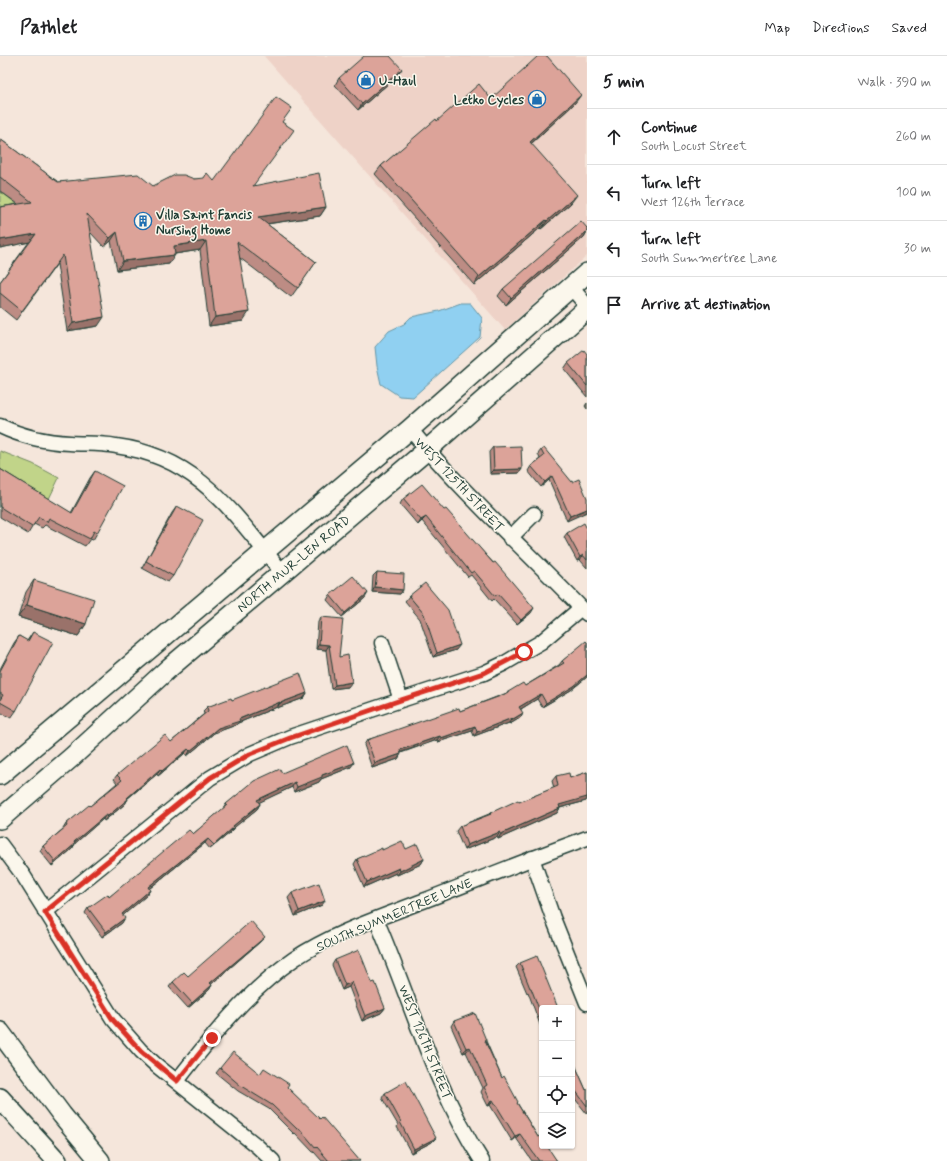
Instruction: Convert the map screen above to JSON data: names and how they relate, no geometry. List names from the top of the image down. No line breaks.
{"streets":{"main road":["NORTH MUR-LEN ROAD"],"street":["WEST 125TH STREET","SOUTH SUMMERTREE LANE","WEST 126TH STREET"]},"crossings":[["WEST 125TH STREET","NORTH MUR-LEN ROAD"],["SOUTH SUMMERTREE LANE","WEST 126TH STREET"]],"places":{"shop":["U-Haul","Letko Cycles"],"building":["Villa Saint Fancis Nursing Home"]},"page":{"header":"Pathlet","nav":["Map","Directions","Saved"],"heading":["5 min","Walk · 390 m"],"list":[["Continue","South Locust Street","260 m"],["Turn left","West 126th Terrace","100 m"],["Turn left","South Summertree Lane","30 m"],"Arrive at destination"],"map_buttons":["+","−"]}}
